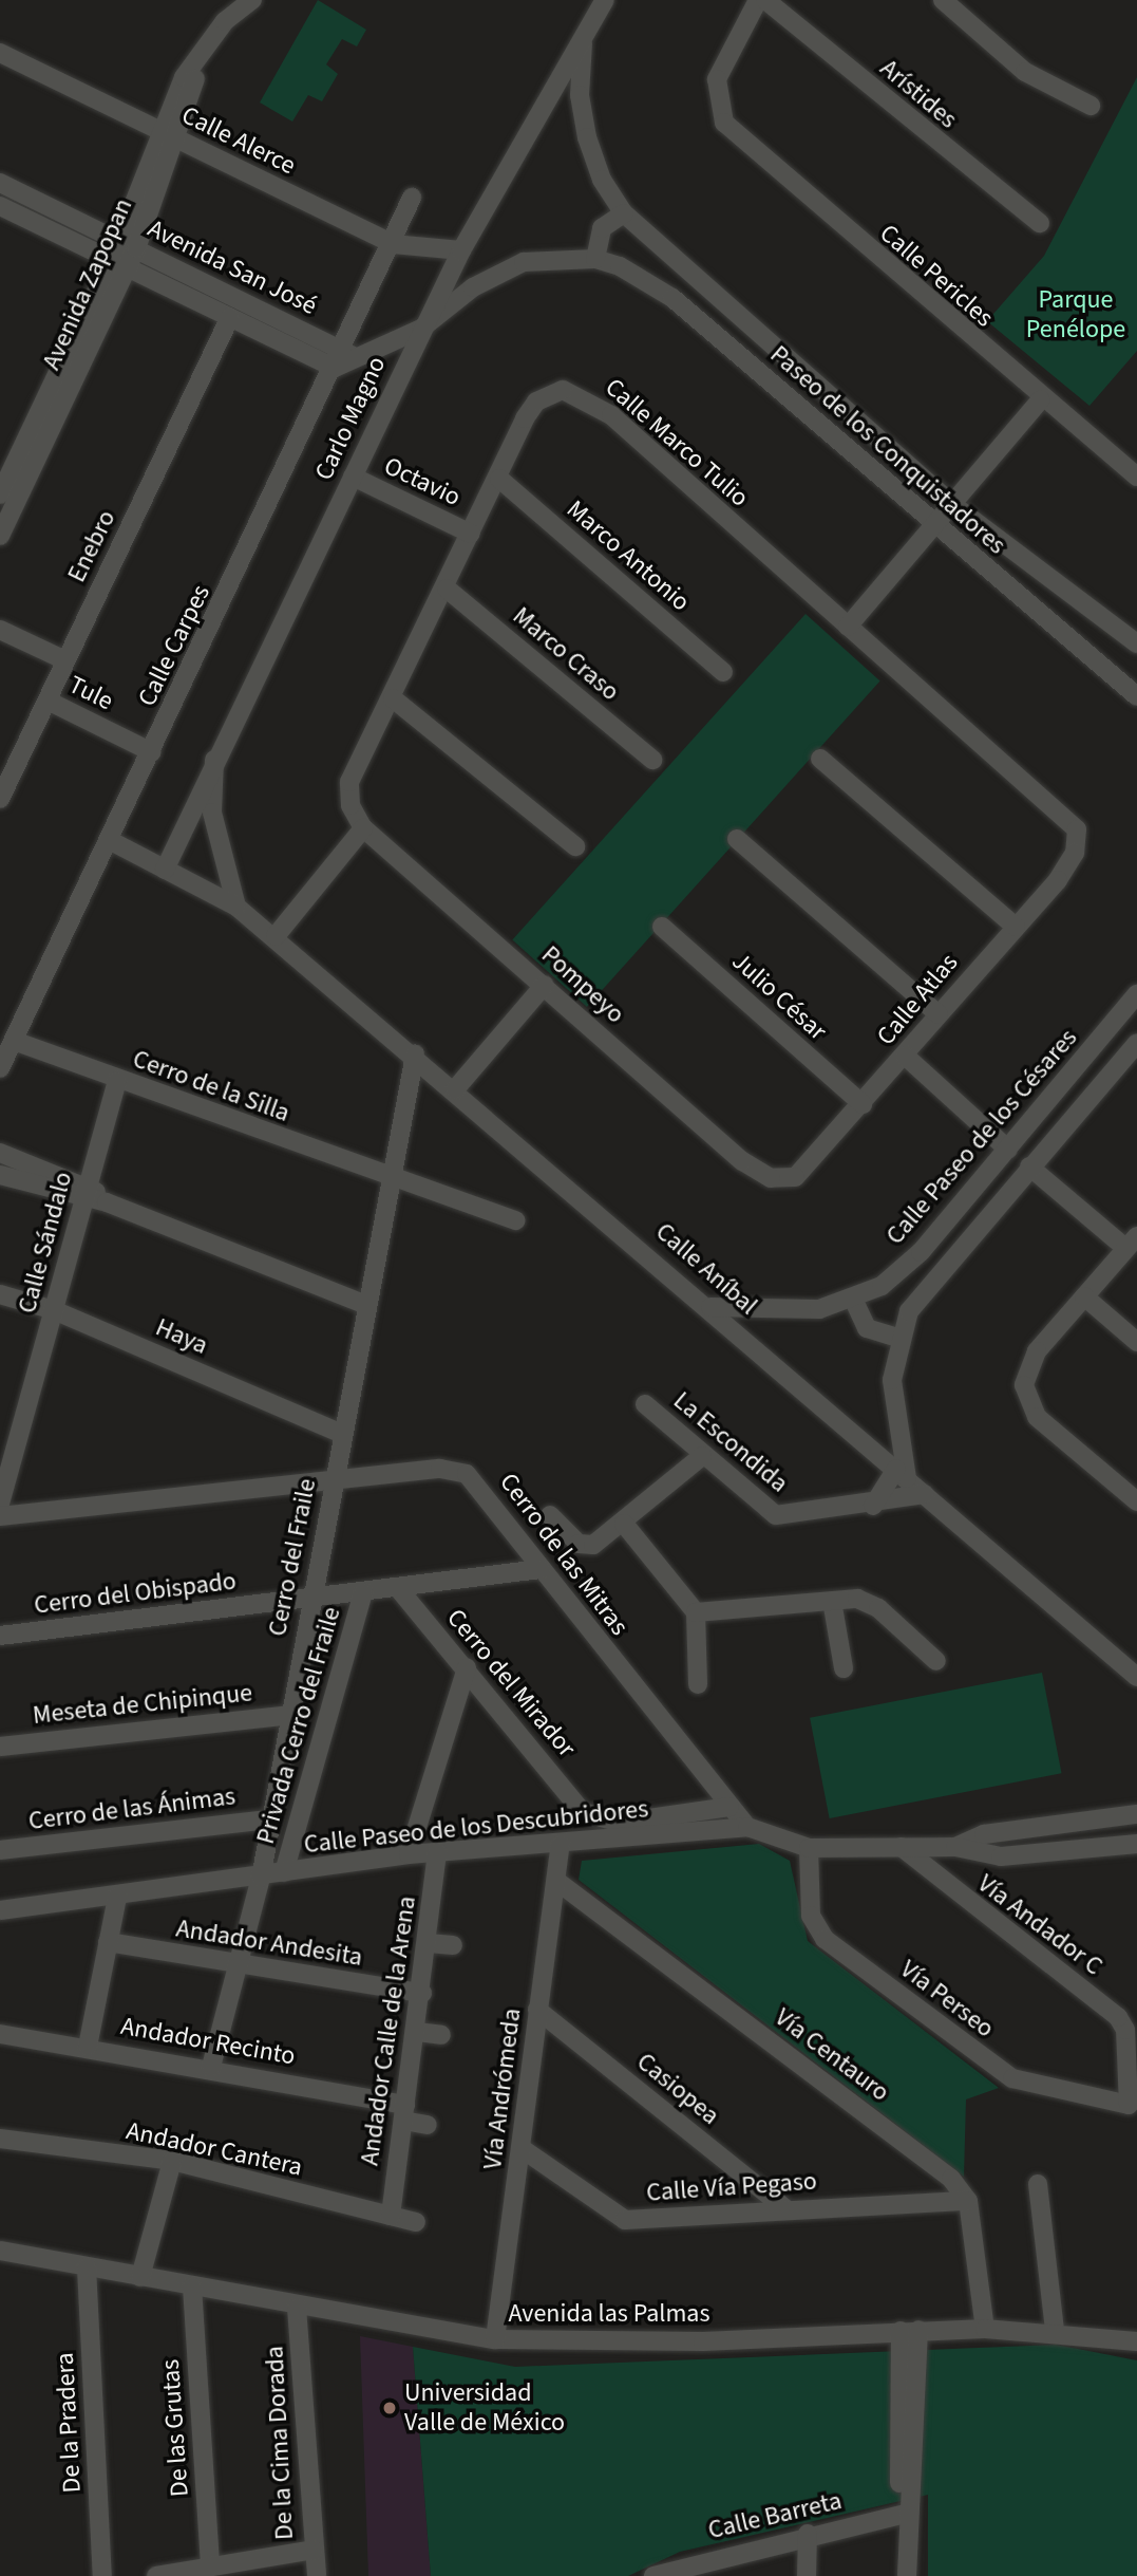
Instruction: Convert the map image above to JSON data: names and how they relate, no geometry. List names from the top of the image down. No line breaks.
{"streets":{"street":["Arístides","Calle Alerce","Avenida San José","Calle Pericles","Avenida Zapopan","Carlo Magno","Calle Marco Tulio","Paseo de los Conquistadores","Octavio","Enebro","Marco Antonio","Calle Carpes","Marco Craso","Tule","Pompeyo","Julio César","Calle Atlas","Cerro de la Silla","Calle Paseo de los Césares","Calle Sándalo","Calle Aníbal","Haya","La Escondida","Cerro de las Mitras","Cerro del Fraile","Cerro del Obispado","Cerro del Mirador","Meseta de Chipinque","Privada Cerro del Fraile","Cerro de las Ánimas","Calle Paseo de los Descubridores","Vía Andador C","Andador Andesita","Vía Perseo","Andador Calle de la Arena","Andador Recinto","Vía Centauro","Vía Andrómeda","Casiopea","Andador Cantera","Calle Vía Pegaso","Avenida las Palmas","De la Pradera","De las Grutas","De la Cima Dorada","Calle Barreta"]},"crossings":[["Calle Alerce","Avenida Zapopan"],["Calle Alerce","Carlo Magno"],["Calle Alerce","Calle Carpes"],["Avenida San José","Avenida Zapopan"],["Avenida San José","Enebro"],["Avenida San José","Calle Carpes"],["Carlo Magno","Paseo de los Conquistadores"],["Carlo Magno","Octavio"],["Carlo Magno","Calle Aníbal"],["Calle Marco Tulio","Octavio"],["Calle Marco Tulio","Marco Antonio"],["Calle Marco Tulio","Marco Craso"],["Calle Marco Tulio","Pompeyo"],["Calle Marco Tulio","Calle Atlas"],["Enebro","Tule"],["Calle Carpes","Tule"],["Calle Carpes","Cerro de la Silla"],["Calle Carpes","Calle Aníbal"],["Pompeyo","Calle Atlas"],["Julio César","Calle Atlas"],["Cerro de la Silla","Calle Sándalo"],["Cerro de la Silla","Cerro del Fraile"],["Calle Paseo de los Césares","Calle Aníbal"],["Calle Sándalo","Haya"],["Calle Aníbal","La Escondida"],["Calle Aníbal","Cerro del Fraile"],["Haya","Cerro del Fraile"],["Cerro de las Mitras","Cerro del Fraile"],["Cerro de las Mitras","Cerro del Obispado"],["Cerro de las Mitras","Cerro del Mirador"],["Cerro de las Mitras","Calle Paseo de los Descubridores"],["Cerro del Fraile","Cerro del Obispado"],["Cerro del Fraile","Meseta de Chipinque"],["Cerro del Fraile","Cerro de las Ánimas"],["Cerro del Fraile","Calle Paseo de los Descubridores"],["Cerro del Fraile","Andador Andesita"],["Cerro del Fraile","Andador Recinto"],["Cerro del Obispado","Cerro del Mirador"],["Cerro del Obispado","Privada Cerro del Fraile"],["Privada Cerro del Fraile","Calle Paseo de los Descubridores"],["Calle Paseo de los Descubridores","Vía Andador C"],["Calle Paseo de los Descubridores","Vía Perseo"],["Calle Paseo de los Descubridores","Andador Calle de la Arena"],["Calle Paseo de los Descubridores","Vía Andrómeda"],["Vía Andador C","Vía Perseo"],["Andador Andesita","Andador Calle de la Arena"],["Andador Calle de la Arena","Andador Recinto"],["Andador Calle de la Arena","Andador Cantera"],["Vía Centauro","Vía Andrómeda"],["Vía Centauro","Calle Vía Pegaso"],["Vía Andrómeda","Casiopea"],["Vía Andrómeda","Calle Vía Pegaso"],["Vía Andrómeda","Avenida las Palmas"],["Casiopea","Calle Vía Pegaso"],["Avenida las Palmas","De la Pradera"],["Avenida las Palmas","De las Grutas"],["Avenida las Palmas","De la Cima Dorada"],["De las Grutas","De la Cima Dorada"]],"parks":["Parque Penélope"],"places":["Universidad Valle de México"]}
